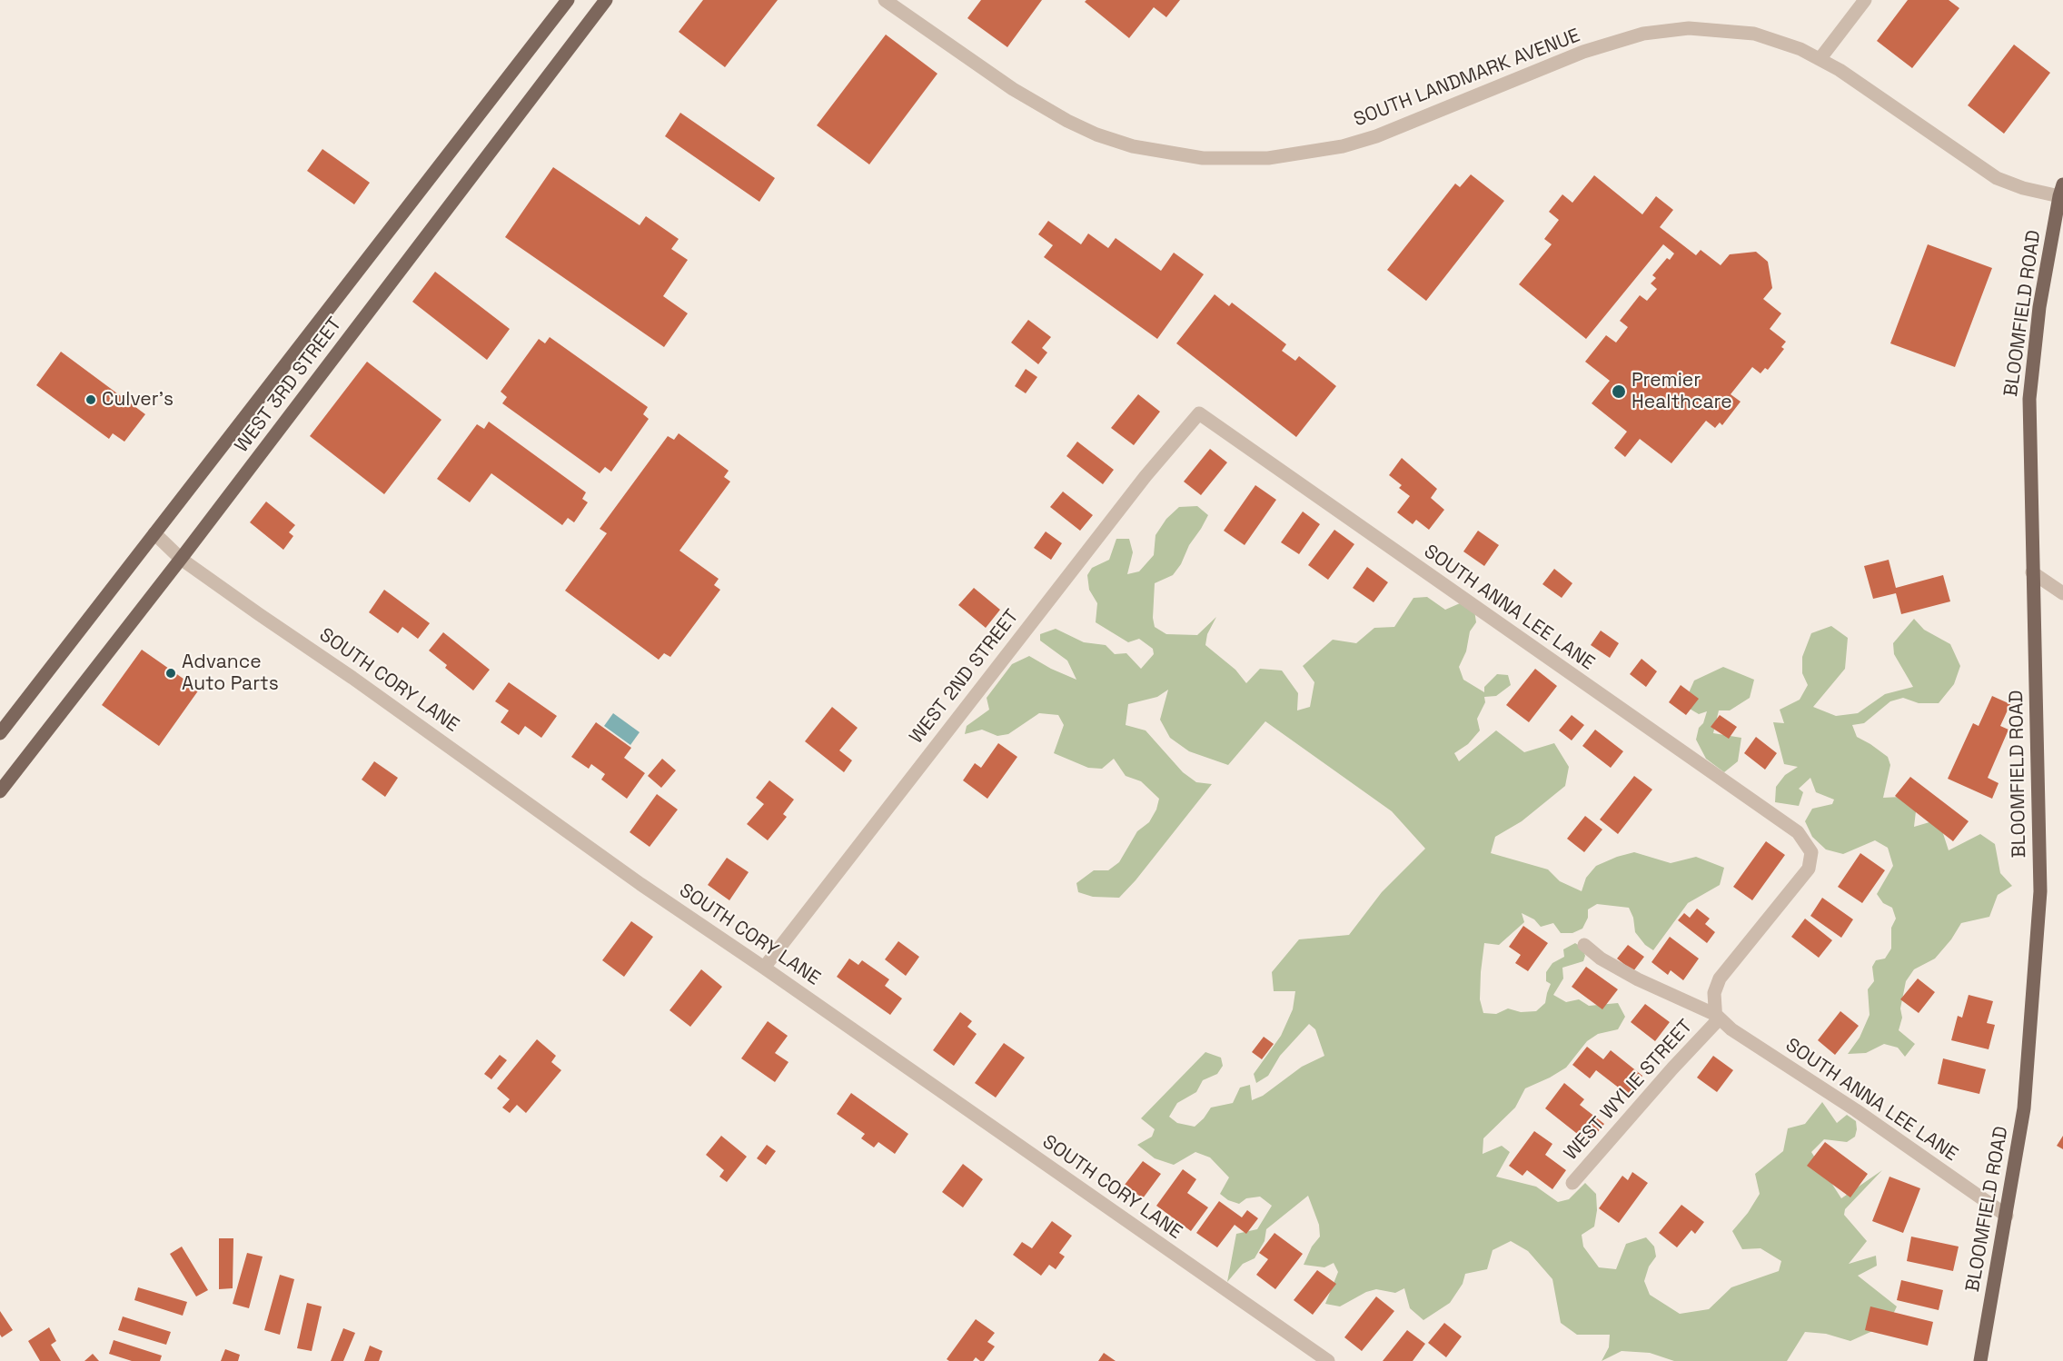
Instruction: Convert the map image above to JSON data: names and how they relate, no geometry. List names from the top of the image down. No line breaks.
{"streets":{"main road":["BLOOMFIELD ROAD","WEST 3RD STREET"],"street":["SOUTH LANDMARK AVENUE","SOUTH ANNA LEE LANE","WEST 2ND STREET","SOUTH CORY LANE","WEST WYLIE STREET"]},"crossings":[["SOUTH LANDMARK AVENUE","BLOOMFIELD ROAD"],["BLOOMFIELD ROAD","SOUTH ANNA LEE LANE"],["WEST 3RD STREET","SOUTH CORY LANE"],["SOUTH ANNA LEE LANE","WEST 2ND STREET"],["SOUTH ANNA LEE LANE","WEST WYLIE STREET"],["WEST 2ND STREET","SOUTH CORY LANE"]],"places":["Premier Healthcare","Culver's","Advance Auto Parts"]}
